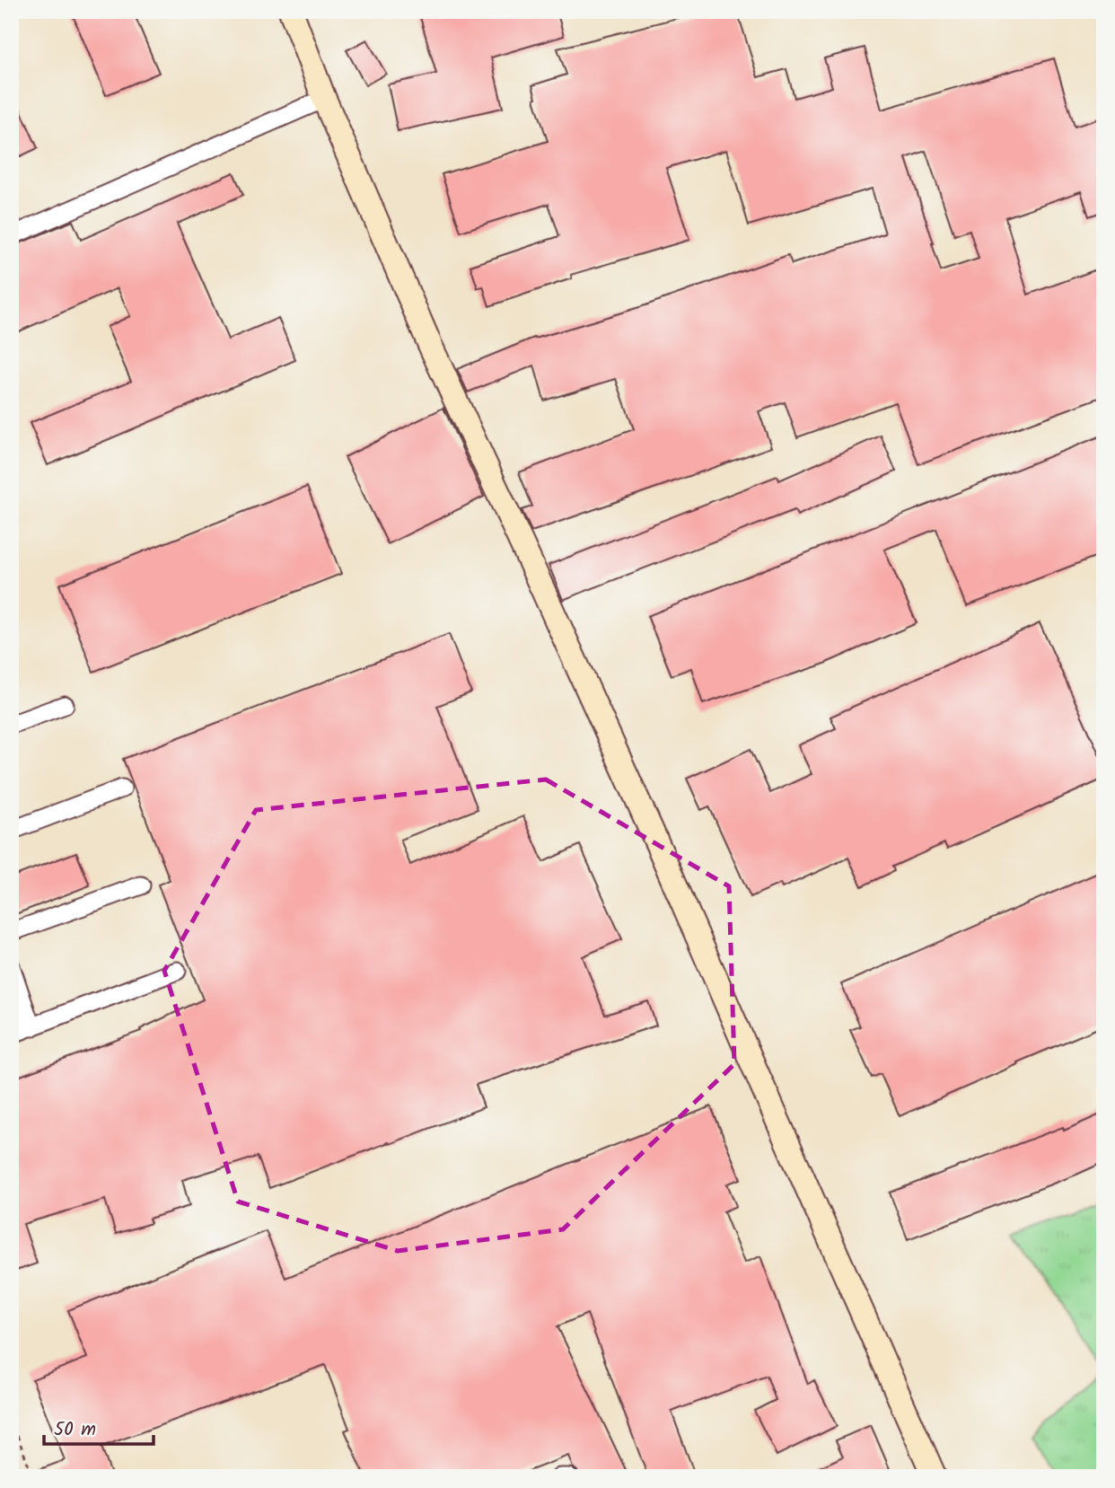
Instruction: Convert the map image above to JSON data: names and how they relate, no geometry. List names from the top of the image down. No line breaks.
{"scale_bar":"50 m"}
